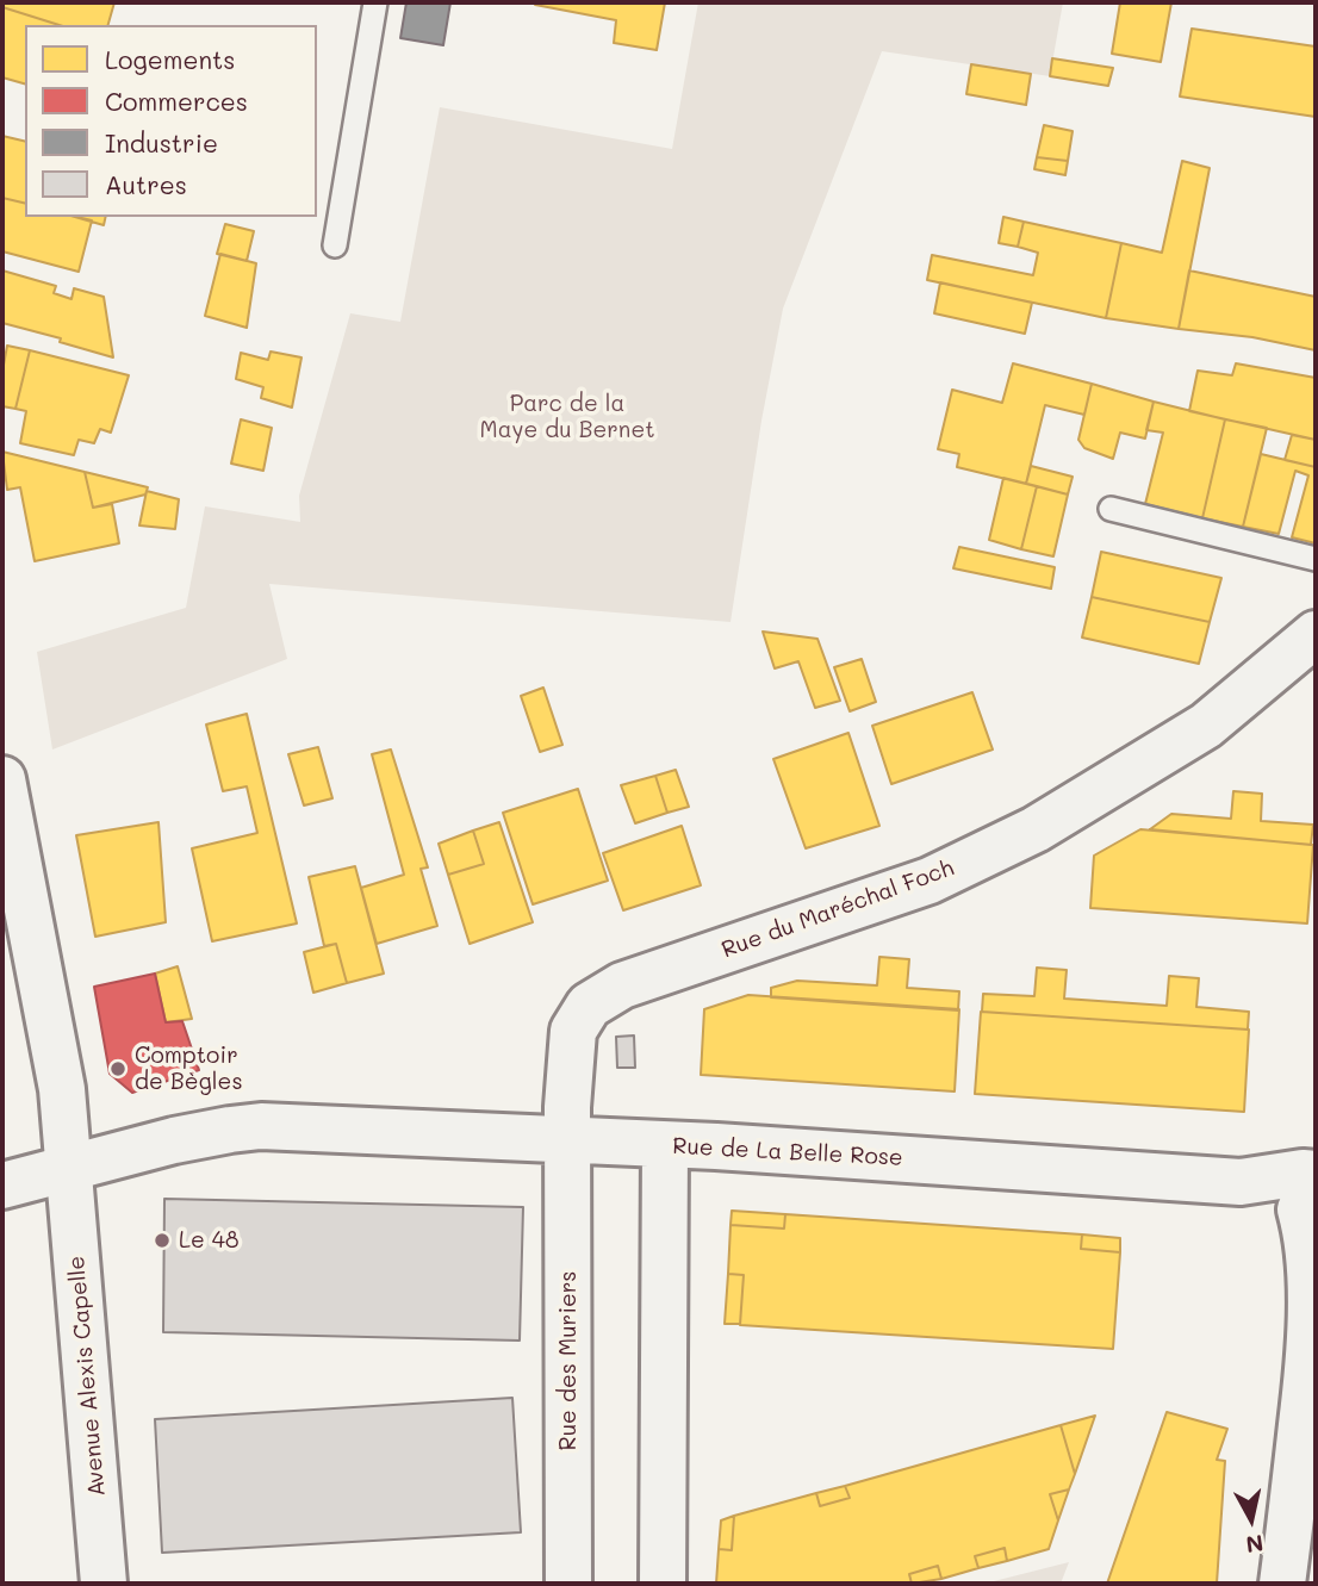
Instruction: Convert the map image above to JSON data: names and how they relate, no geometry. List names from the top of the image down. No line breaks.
{"streets":{"street":["Rue du Maréchal Foch","Rue de La Belle Rose","Rue des Muriers","Avenue Alexis Capelle"]},"crossings":[["Rue du Maréchal Foch","Rue de La Belle Rose"],["Rue du Maréchal Foch","Rue des Muriers"],["Rue de La Belle Rose","Rue des Muriers"],["Rue de La Belle Rose","Avenue Alexis Capelle"]],"parks":["Parc de la Maye du Bernet"],"places":["Comptoir de Bègles","Le 48"],"legend":["Logements","Commerces","Industrie","Autres"],"north":"bottom"}
